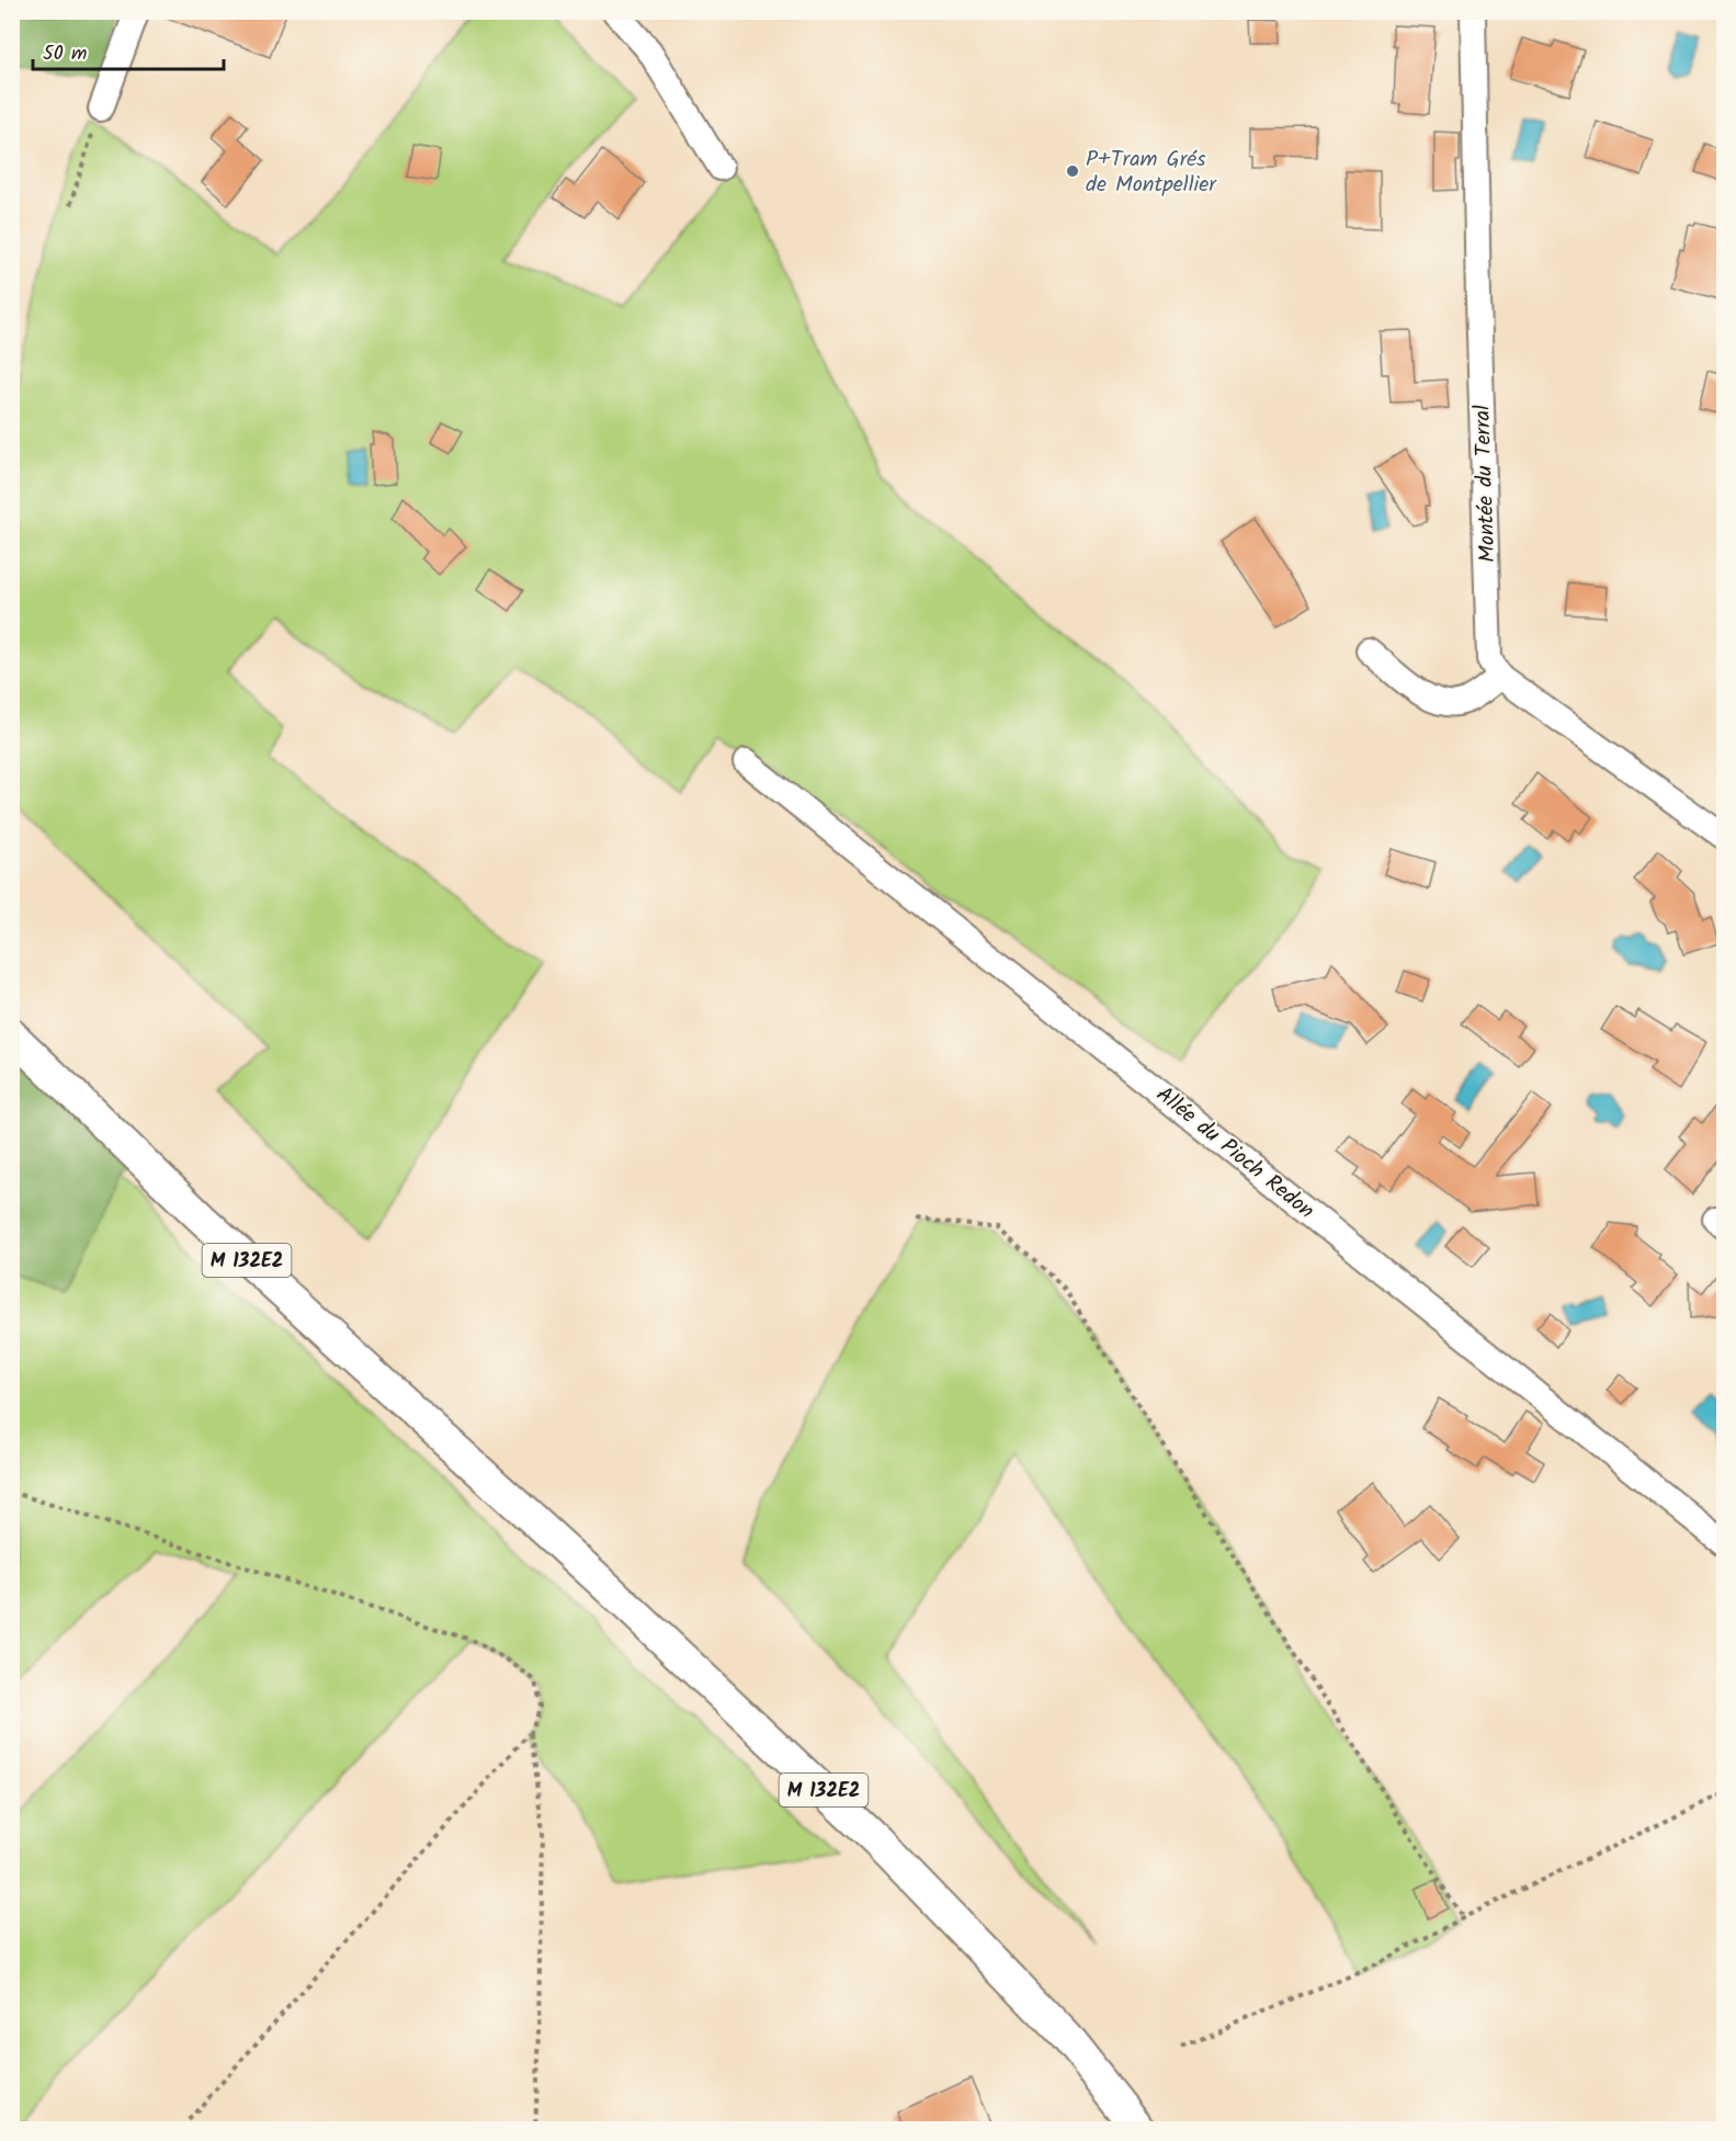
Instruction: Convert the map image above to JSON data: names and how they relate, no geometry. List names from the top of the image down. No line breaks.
{"streets":{"main road":["M 132E2"],"street":["Montée du Terral","Allée du Pioch Redon"]},"places":["P+Tram Grés de Montpellier"],"scale_bar":"50 m"}
